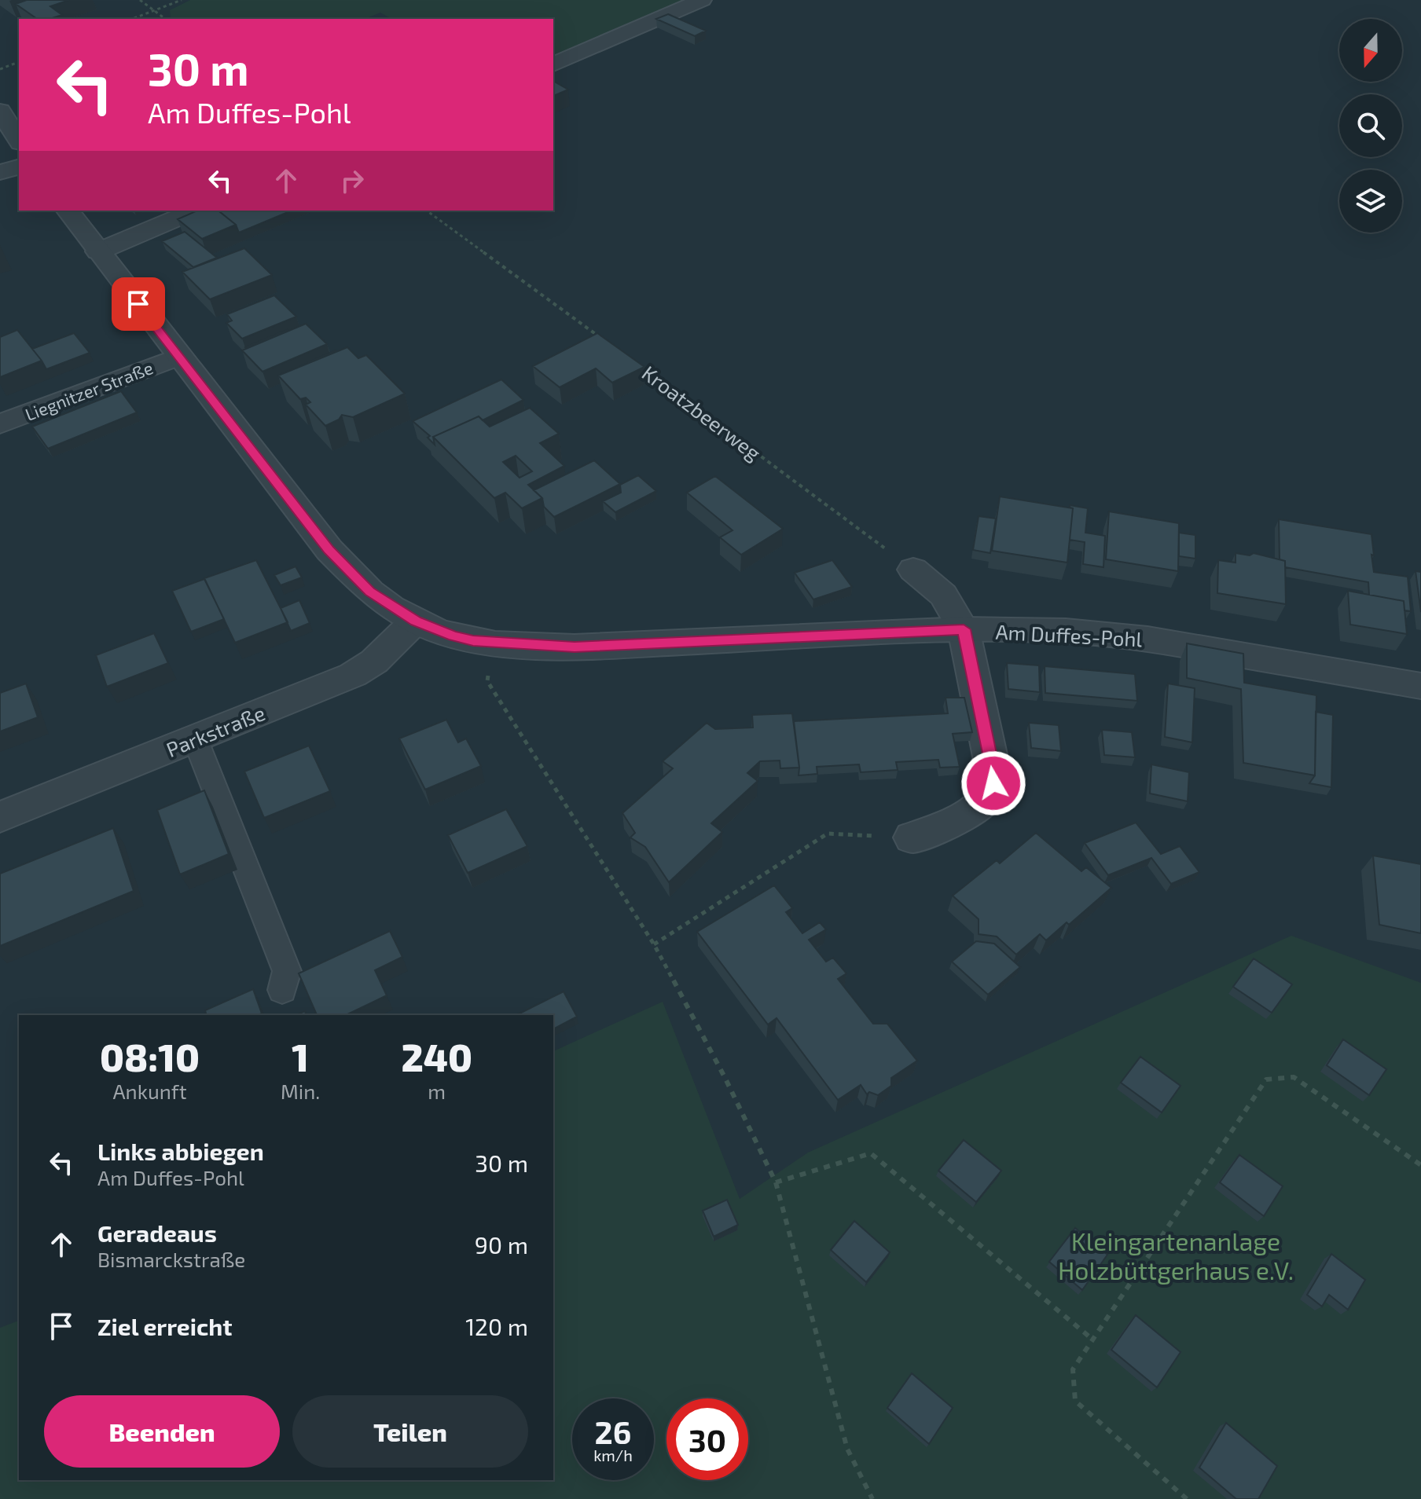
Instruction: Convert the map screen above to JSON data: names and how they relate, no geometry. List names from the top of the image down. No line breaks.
{"streets":{"street":["Liegnitzer Straße","Am Duffes-Pohl","Parkstraße"],"path":["Kroatzbeerweg"]},"crossings":[["Liegnitzer Straße","Am Duffes-Pohl"],["Am Duffes-Pohl","Parkstraße"]],"parks":["Kleingartenanlage Holzbüttgerhaus e.V."],"north":"bottom","page":{"turn":["30 m","Am Duffes-Pohl"],"eta":["08:10","Ankunft","1","Min.","240","m"],"list":[{"name":"Links abbiegen","note":"Am Duffes-Pohl","value":"30 m"},{"name":"Geradeaus","note":"Bismarckstraße","value":"90 m"},{"name":"Ziel erreicht","value":"120 m"}],"buttons":["Beenden","Teilen"],"speed":"26 km/h","limit":"30"}}
